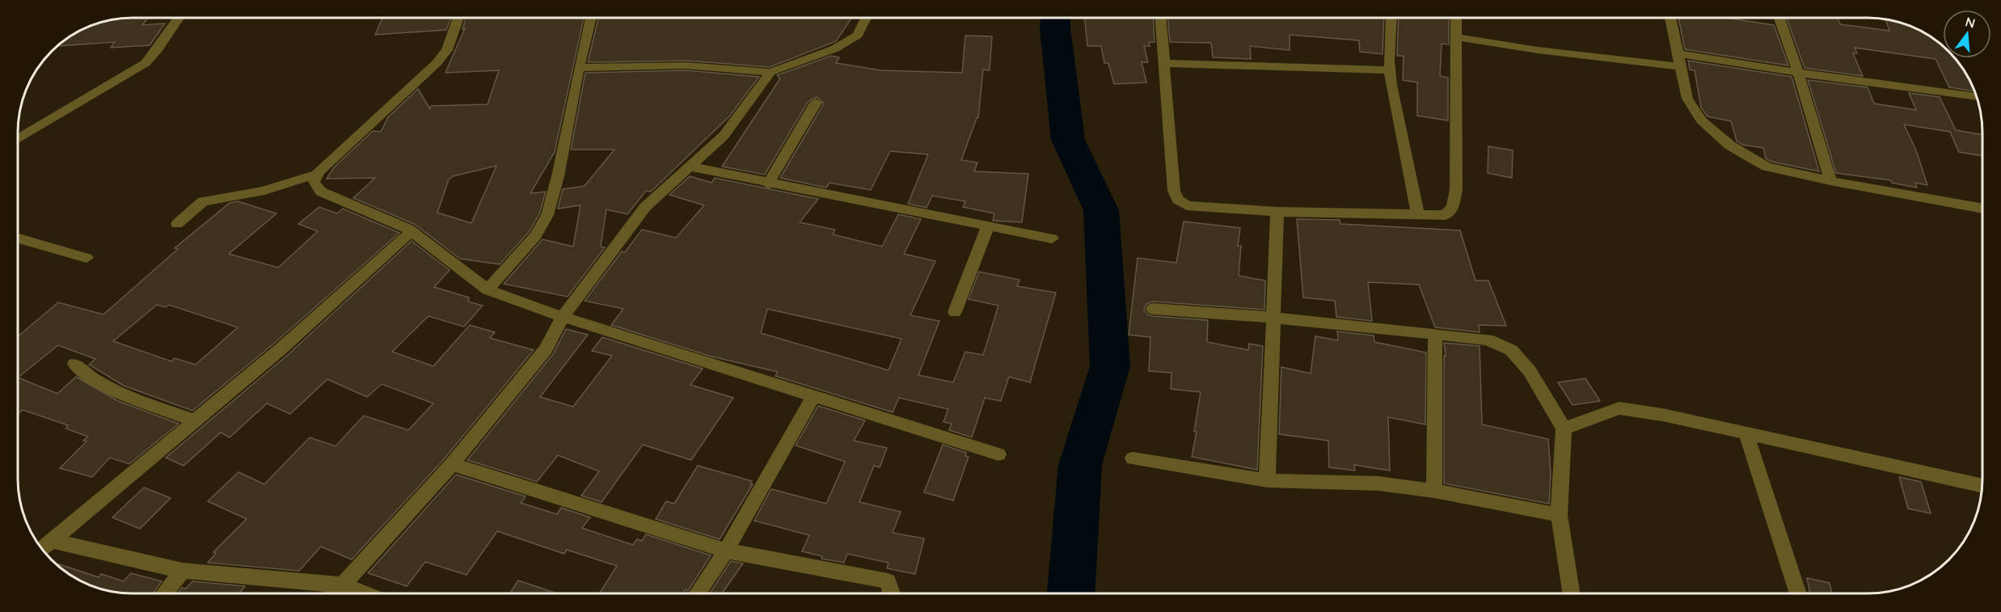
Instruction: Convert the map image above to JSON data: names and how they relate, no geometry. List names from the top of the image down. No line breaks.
{"north":"top"}
